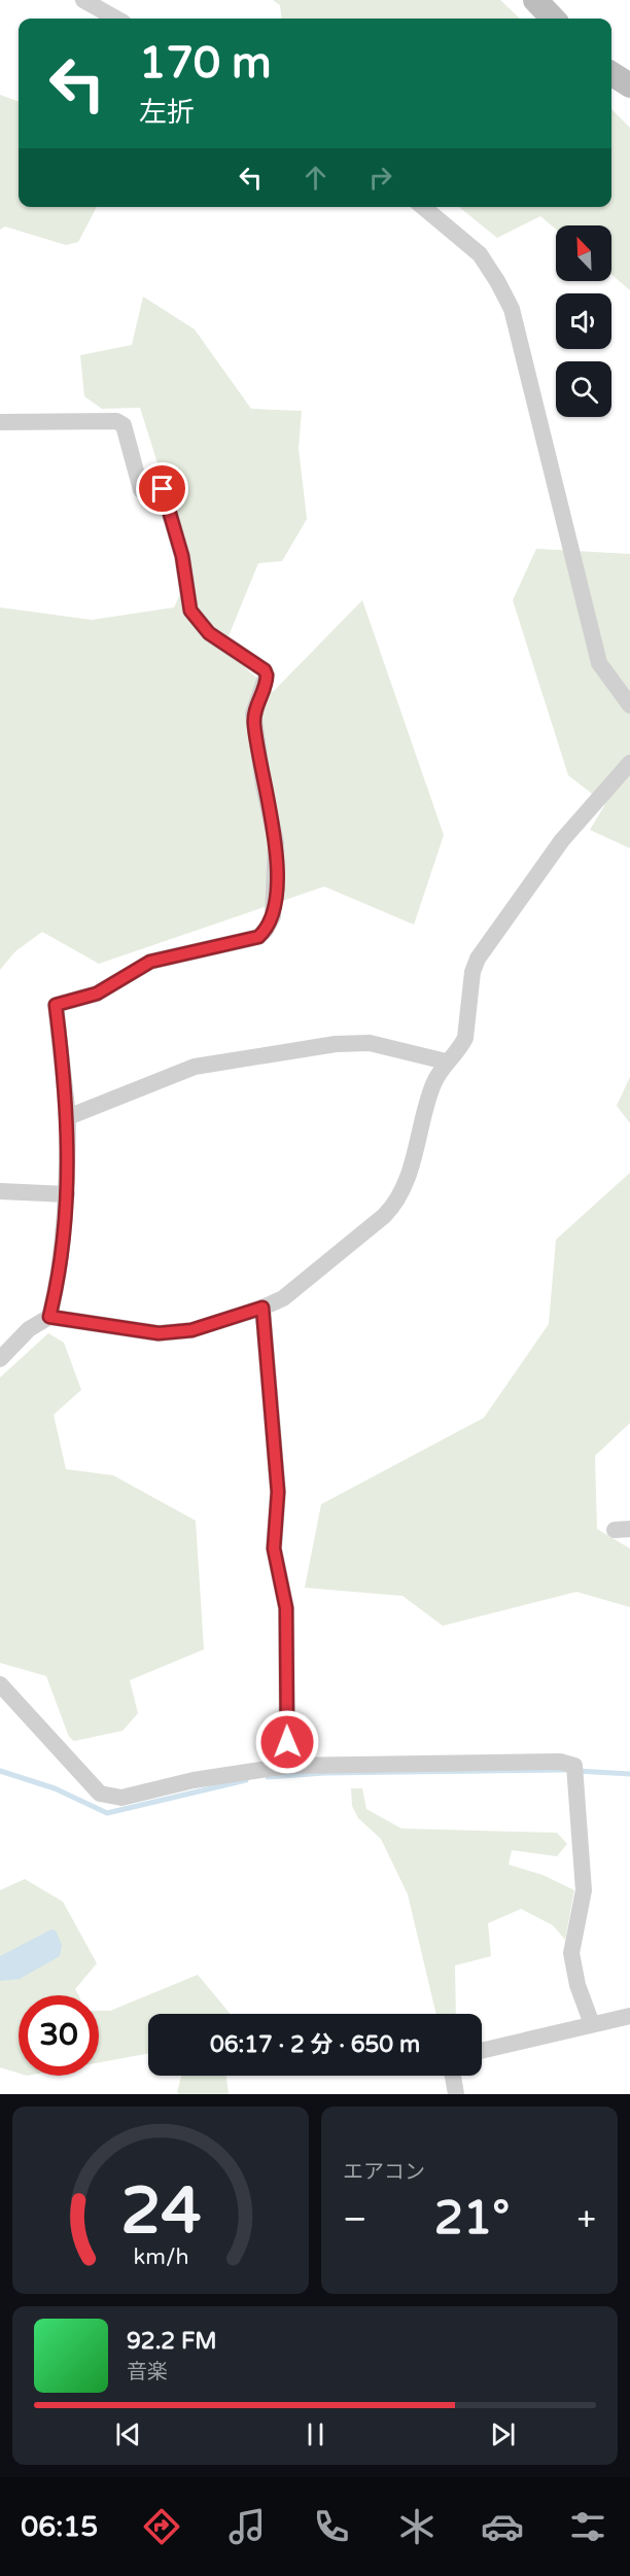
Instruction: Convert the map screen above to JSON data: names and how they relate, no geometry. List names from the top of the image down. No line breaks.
{"north":"top left","page":{"turn":["170 m","左折"],"limit":"30","trip":"06:17 · 2 分 · 650 m","tile":"エアコン","heat":["−","21°","+"],"song":["92.2 FM","音楽"],"tabs":"06:15","gauge":["24","km/h"]}}
